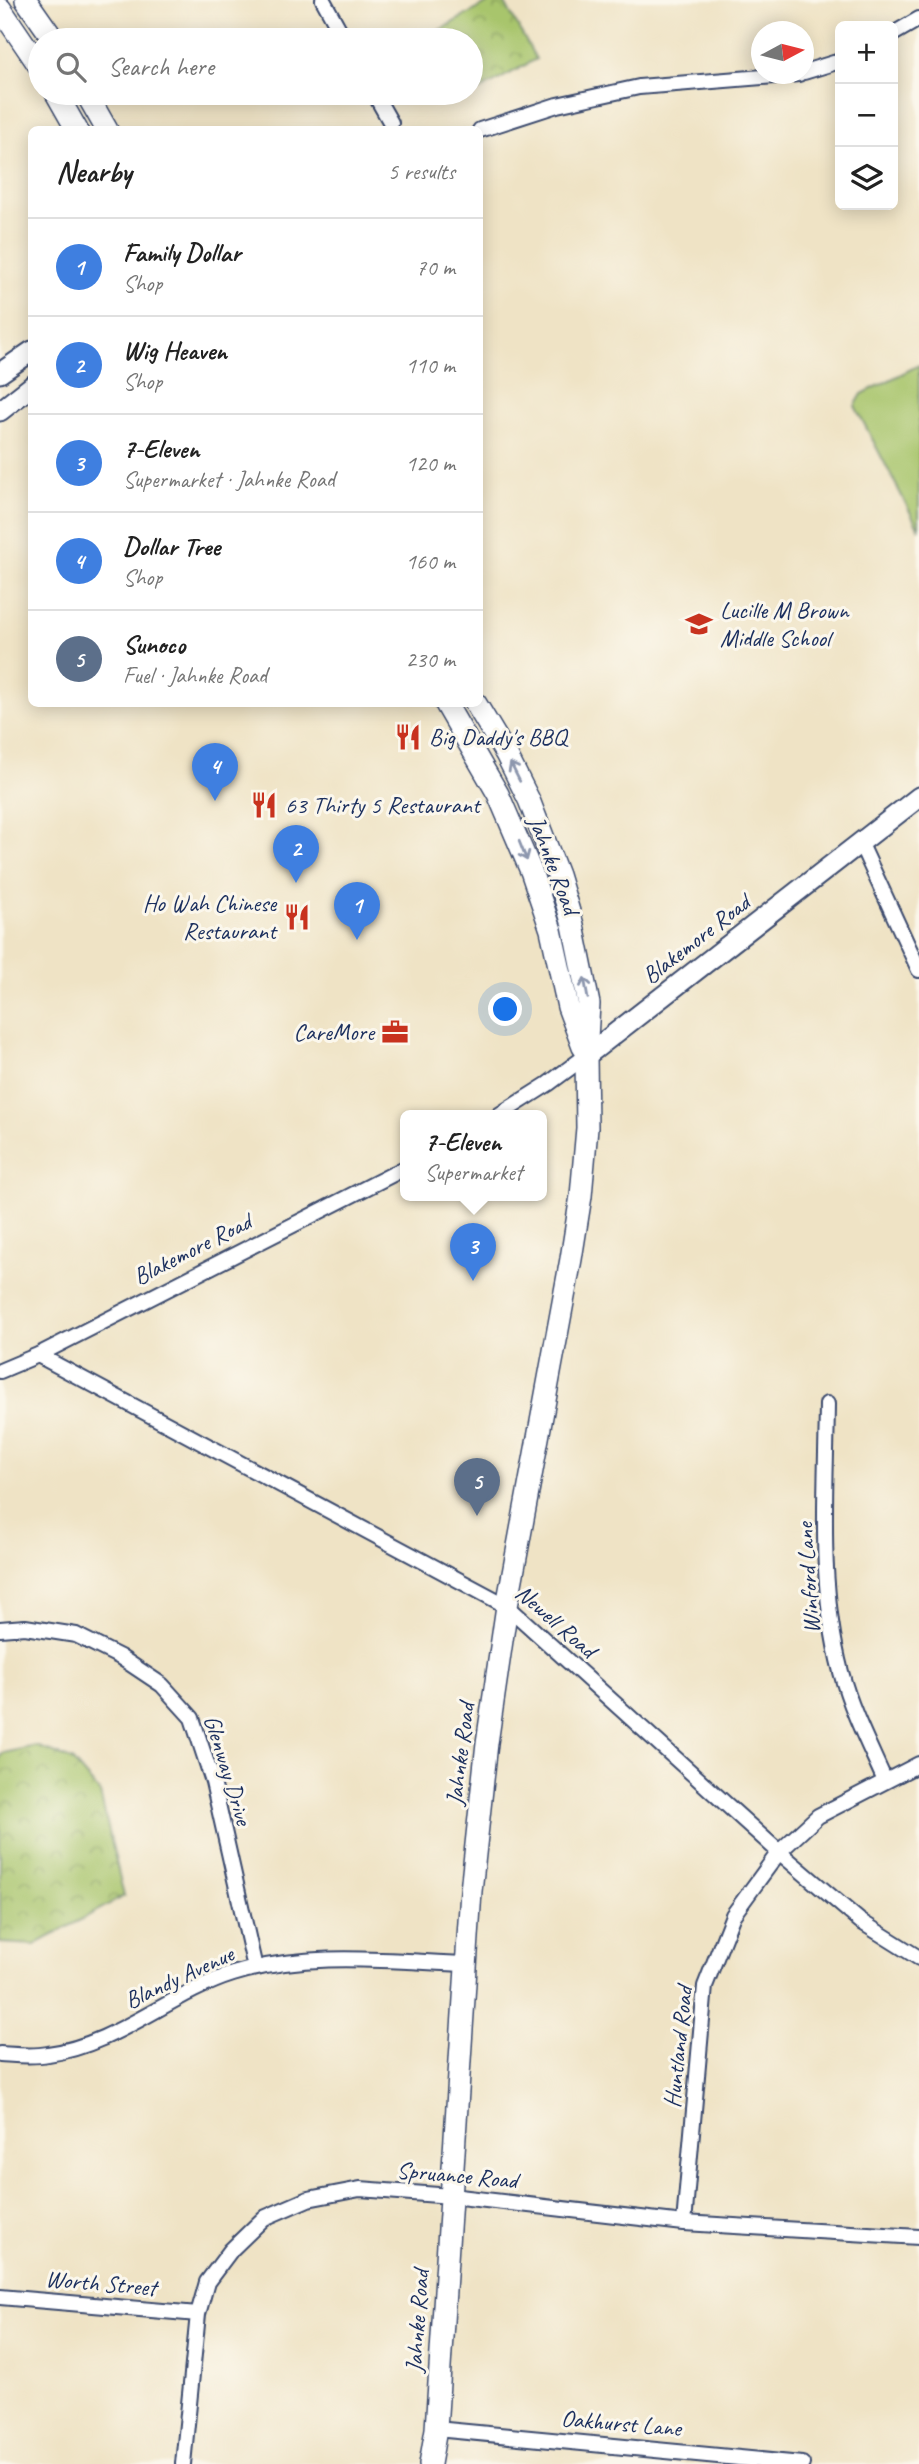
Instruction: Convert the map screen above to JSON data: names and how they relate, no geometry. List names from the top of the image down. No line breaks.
{"streets":{"main road":["Jahnke Road"],"street":["Blakemore Road","Winford Lane","Newell Road","Glenway Drive","Blandy Avenue","Huntland Road","Spruance Road","Worth Street","Oakhurst Lane"]},"crossings":[["Jahnke Road","Blakemore Road"],["Jahnke Road","Newell Road"],["Jahnke Road","Blandy Avenue"],["Jahnke Road","Spruance Road"],["Jahnke Road","Oakhurst Lane"],["Blakemore Road","Newell Road"],["Winford Lane","Huntland Road"],["Newell Road","Huntland Road"],["Glenway Drive","Blandy Avenue"],["Huntland Road","Spruance Road"],["Spruance Road","Worth Street"]],"places":{"school or university":["Lucille M Brown Middle School"],"restaurant":["Big Daddy's BBQ","63 Thirty 5 Restaurant","Ho Wah Chinese Restaurant"],"office":["CareMore"]},"north":"right","page":{"map_buttons":["+","−"],"search":"Search here","heading":["Nearby","5 results"],"list":[{"mark":"1","name":"Family Dollar","note":"Shop","value":"70 m"},{"mark":"2","name":"Wig Heaven","note":"Shop","value":"110 m"},{"mark":"3","name":"7-Eleven","note":"Supermarket · Jahnke Road","value":"120 m"},{"mark":"4","name":"Dollar Tree","note":"Shop","value":"160 m"},{"mark":"5","name":"Sunoco","note":"Fuel · Jahnke Road","value":"230 m"}],"pins":["4","2","1","3","5"],"popup":["7-Eleven","Supermarket"]}}
